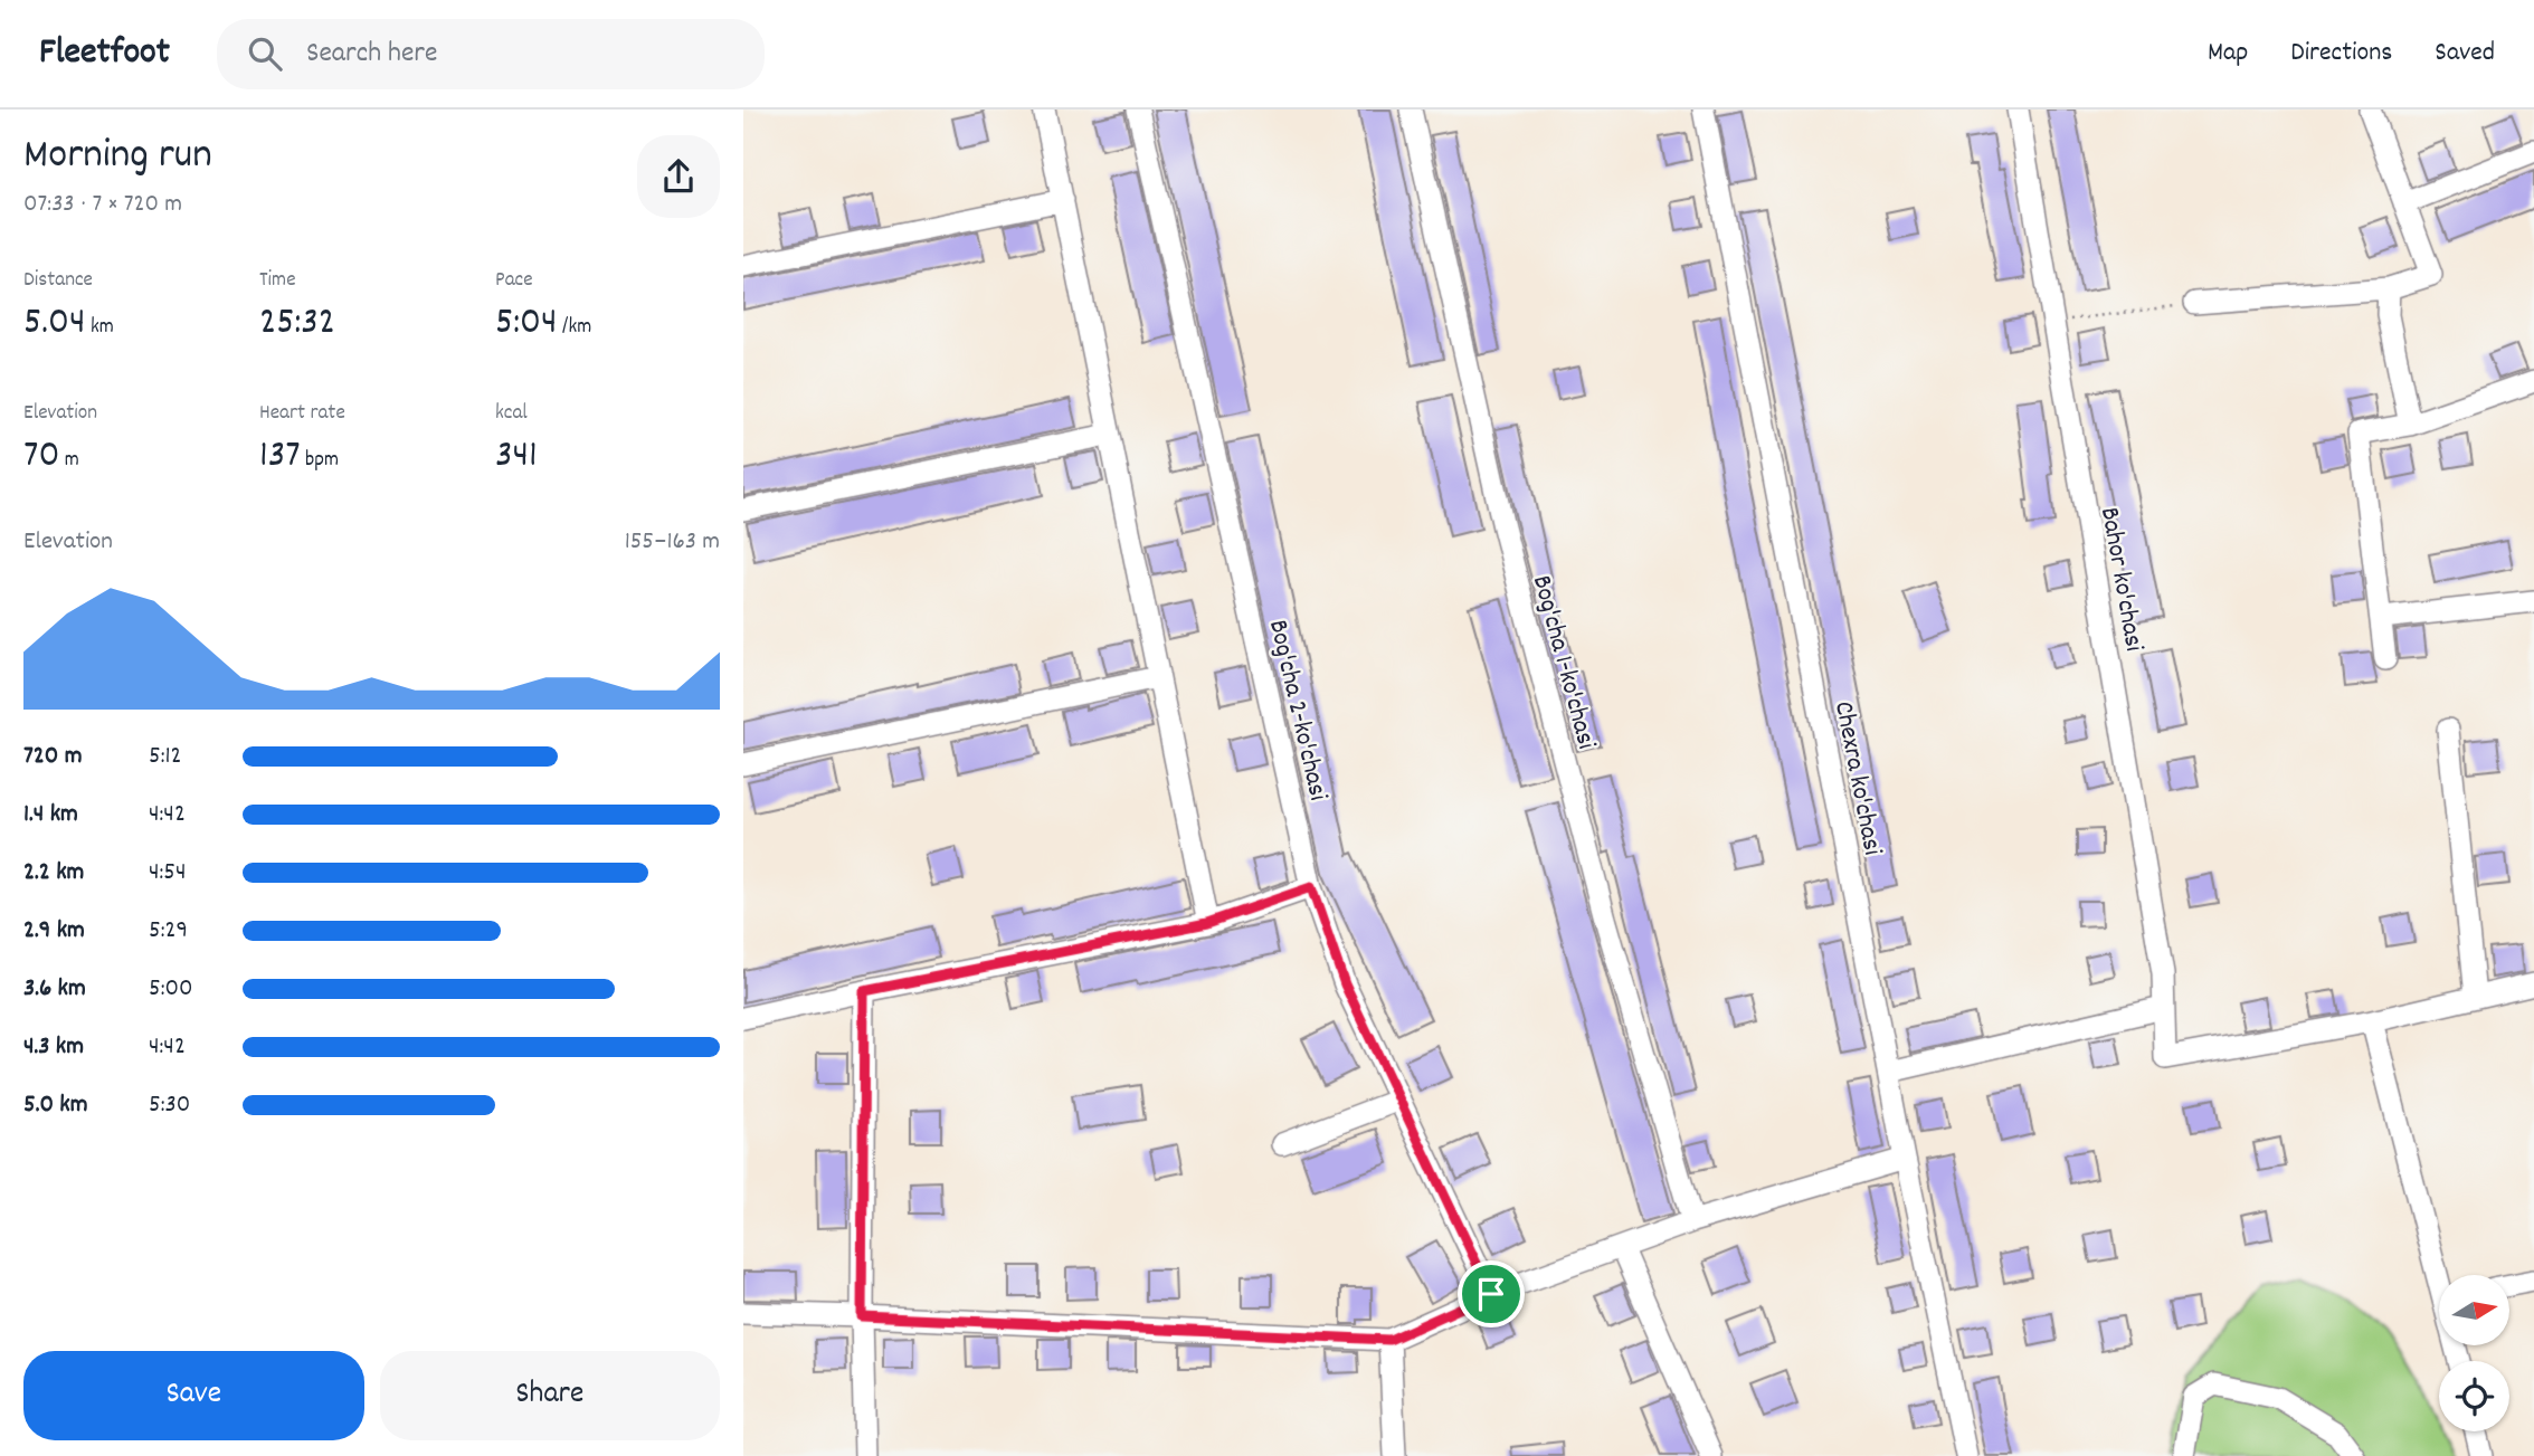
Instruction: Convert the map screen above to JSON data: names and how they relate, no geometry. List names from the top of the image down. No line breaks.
{"streets":{"street":["Bahor ko'chasi","Bog'cha 1-ko'chasi","Bog'cha 2-ko'chasi","Chexra ko'chasi"]},"north":"right","page":{"header":"Fleetfoot","search":"Search here","nav":["Map","Directions","Saved"],"heading":["Morning run","07:33 · 7 × 720 m"],"stats":[["Distance","5.04 km"],["Time","25:32"],["Pace","5:04 /km"],["Elevation","70 m"],["Heart rate","137 bpm"],["kcal","341"]],"chart":["Elevation","155–163 m"],"list":[{"name":"720 m","note":"5:12"},{"name":"1.4 km","note":"4:42"},{"name":"2.2 km","note":"4:54"},{"name":"2.9 km","note":"5:29"},{"name":"3.6 km","note":"5:00"},{"name":"4.3 km","note":"4:42"},{"name":"5.0 km","note":"5:30"}],"buttons":["Save","Share"]}}
